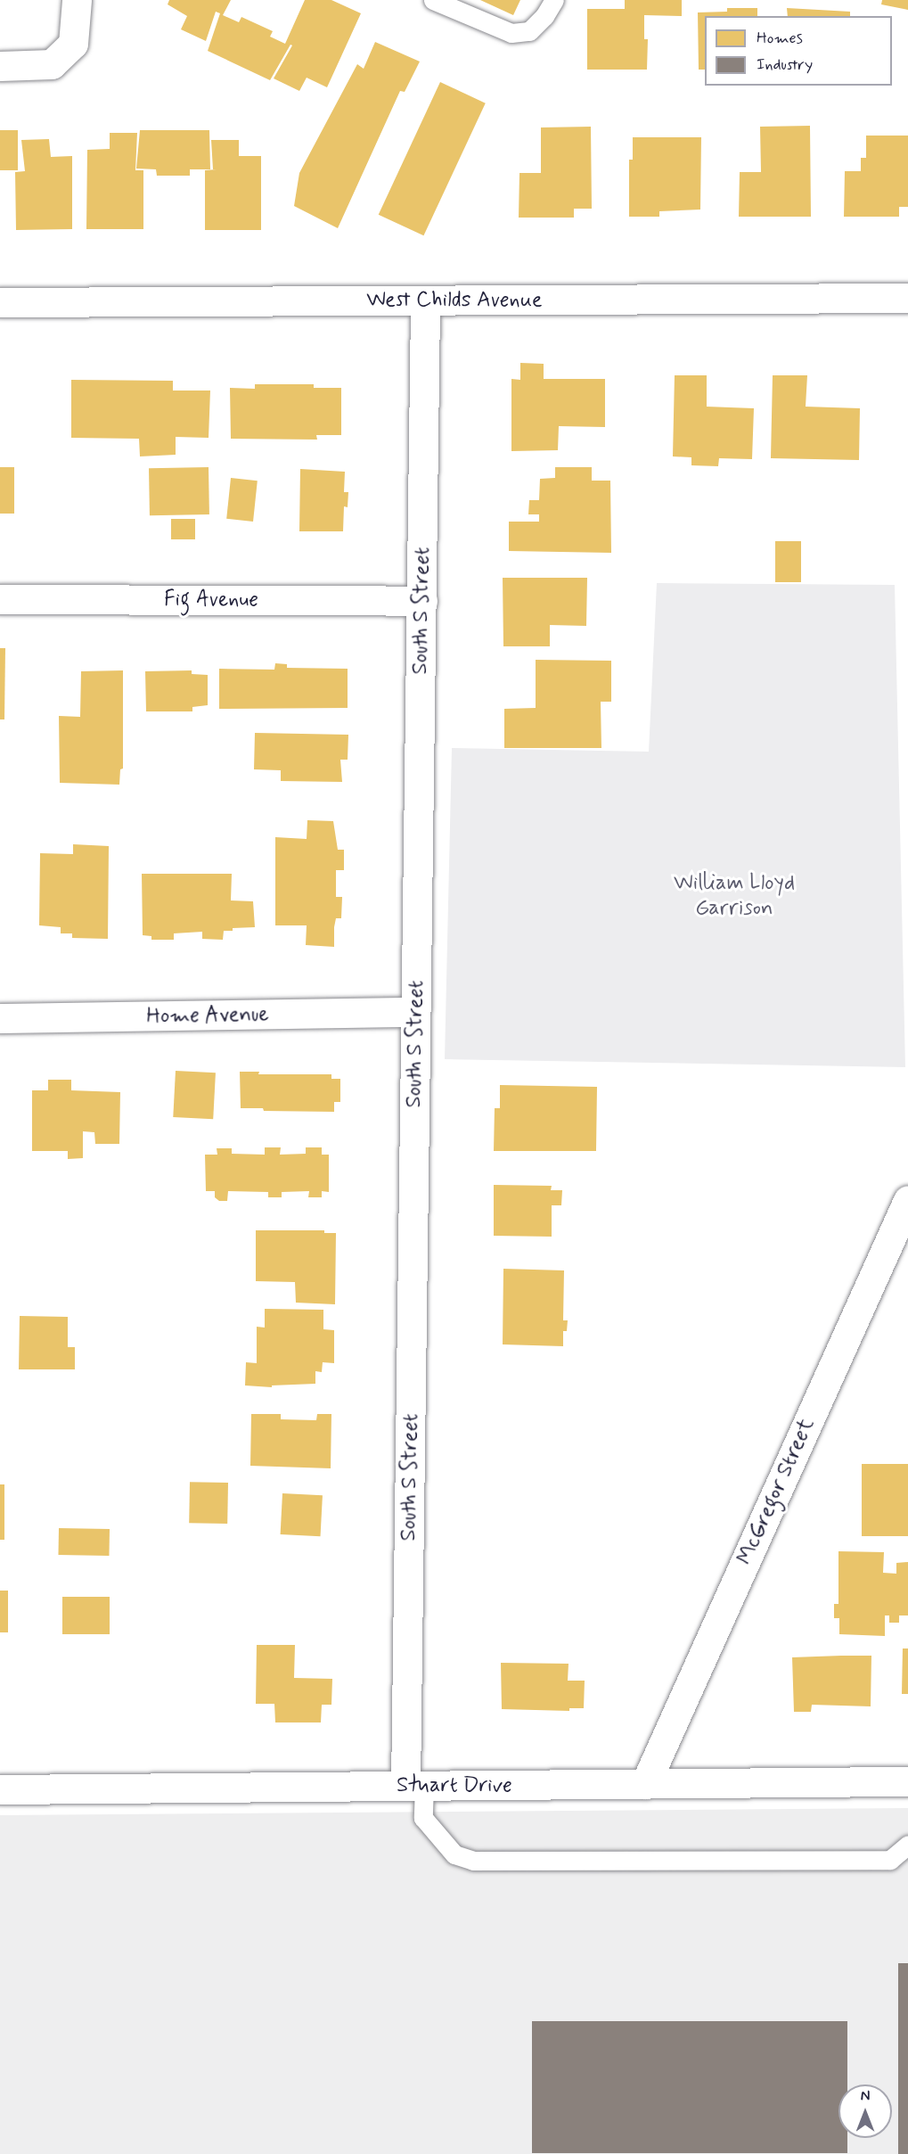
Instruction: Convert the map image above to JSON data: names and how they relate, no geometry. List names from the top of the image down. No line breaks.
{"streets":{"street":["West Childs Avenue","Fig Avenue","South S Street","Home Avenue","McGregor Street","Stuart Drive"]},"crossings":[["West Childs Avenue","South S Street"],["Fig Avenue","South S Street"],["South S Street","Home Avenue"],["South S Street","Stuart Drive"],["McGregor Street","Stuart Drive"]],"parks":["William Lloyd Garrison"],"legend":["Homes","Industry"],"north":"top"}
